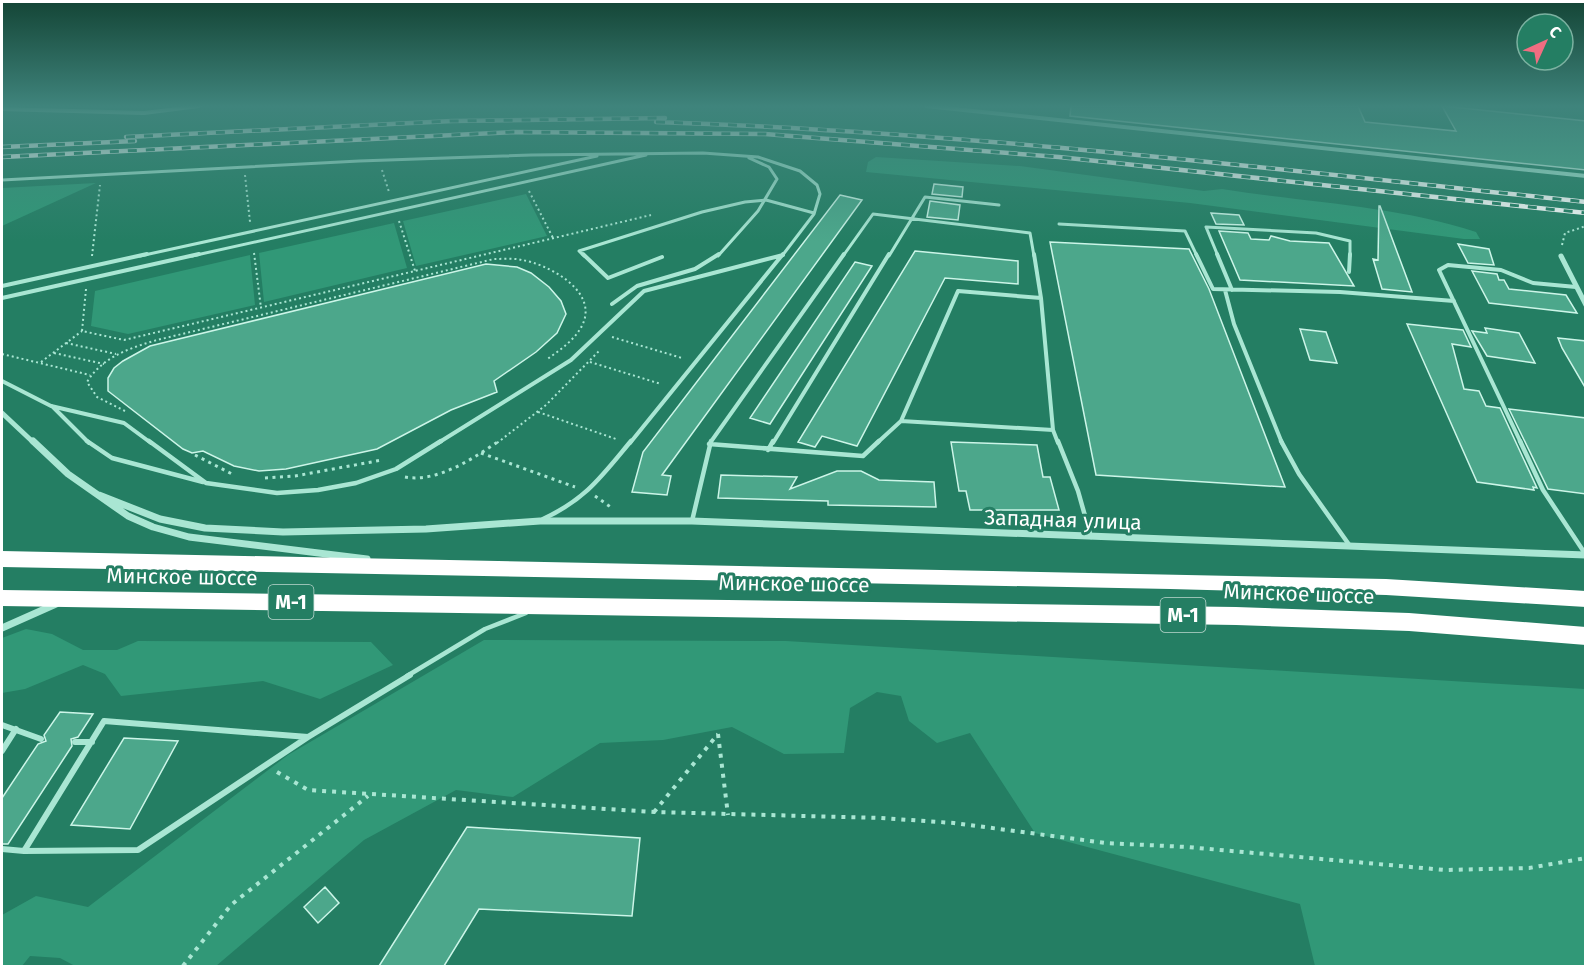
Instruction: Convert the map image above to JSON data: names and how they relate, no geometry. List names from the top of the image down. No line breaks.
{"streets":{"highway":["Минское шоссе","М-1"],"street":["Западная улица"]},"north":"top right"}
